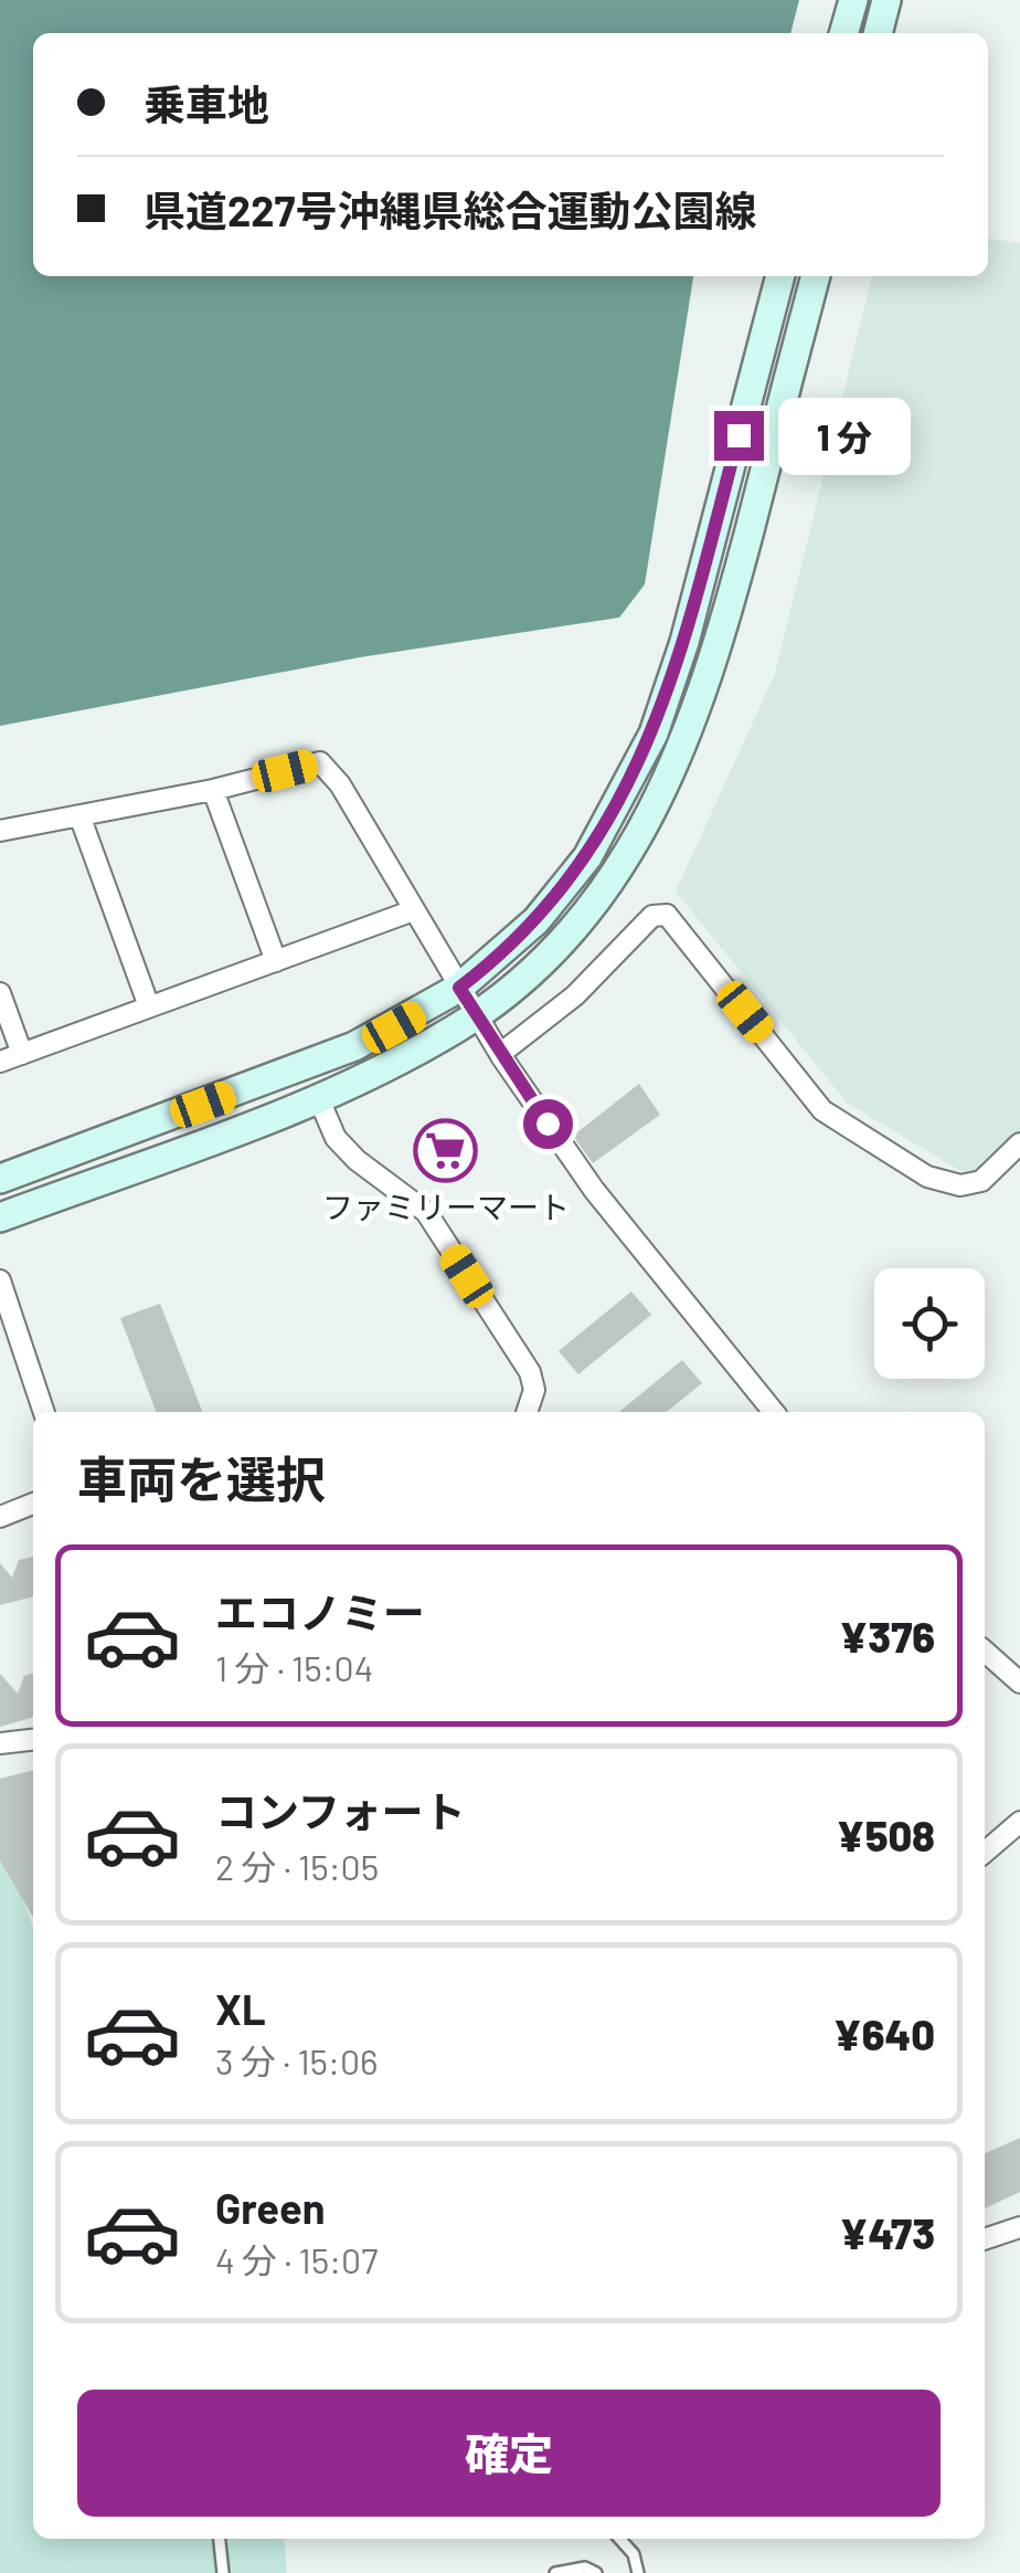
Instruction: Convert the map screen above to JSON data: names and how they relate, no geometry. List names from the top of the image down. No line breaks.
{"places":{"supermarket":["ファミリーマート"]},"page":{"banner":["乗車地","県道227号沖縄県総合運動公園線"],"bubble":"1 分","heading":"車両を選択","list":[{"name":"エコノミー","note":"1 分 · 15:04","value":"¥376"},{"name":"コンフォート","note":"2 分 · 15:05","value":"¥508"},{"name":"XL","note":"3 分 · 15:06","value":"¥640"},{"name":"Green","note":"4 分 · 15:07","value":"¥473"}],"buttons":"確定"}}
